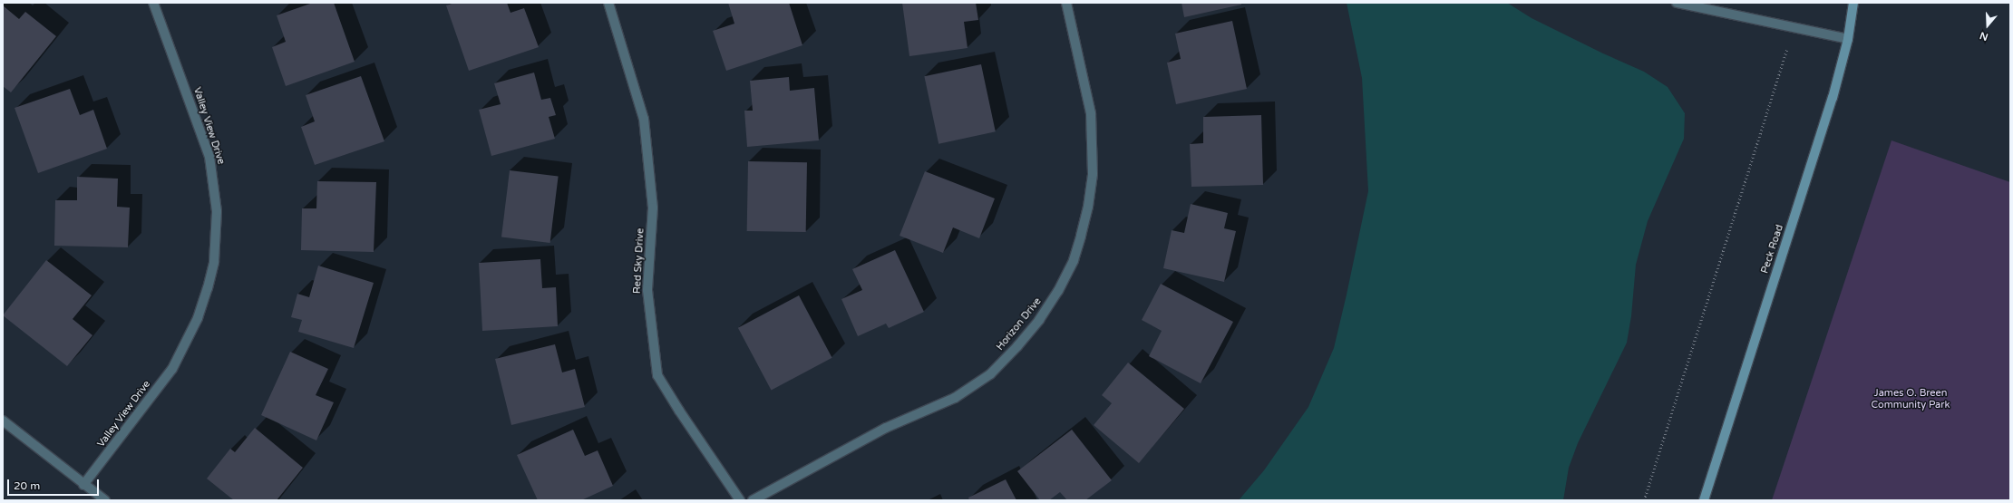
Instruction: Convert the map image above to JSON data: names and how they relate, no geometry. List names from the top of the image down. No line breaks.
{"streets":{"street":["Valley View Drive","Peck Road","Red Sky Drive","Horizon Drive"]},"parks":["James O. Breen Community Park"],"scale_bar":"20 m","north":"bottom"}
